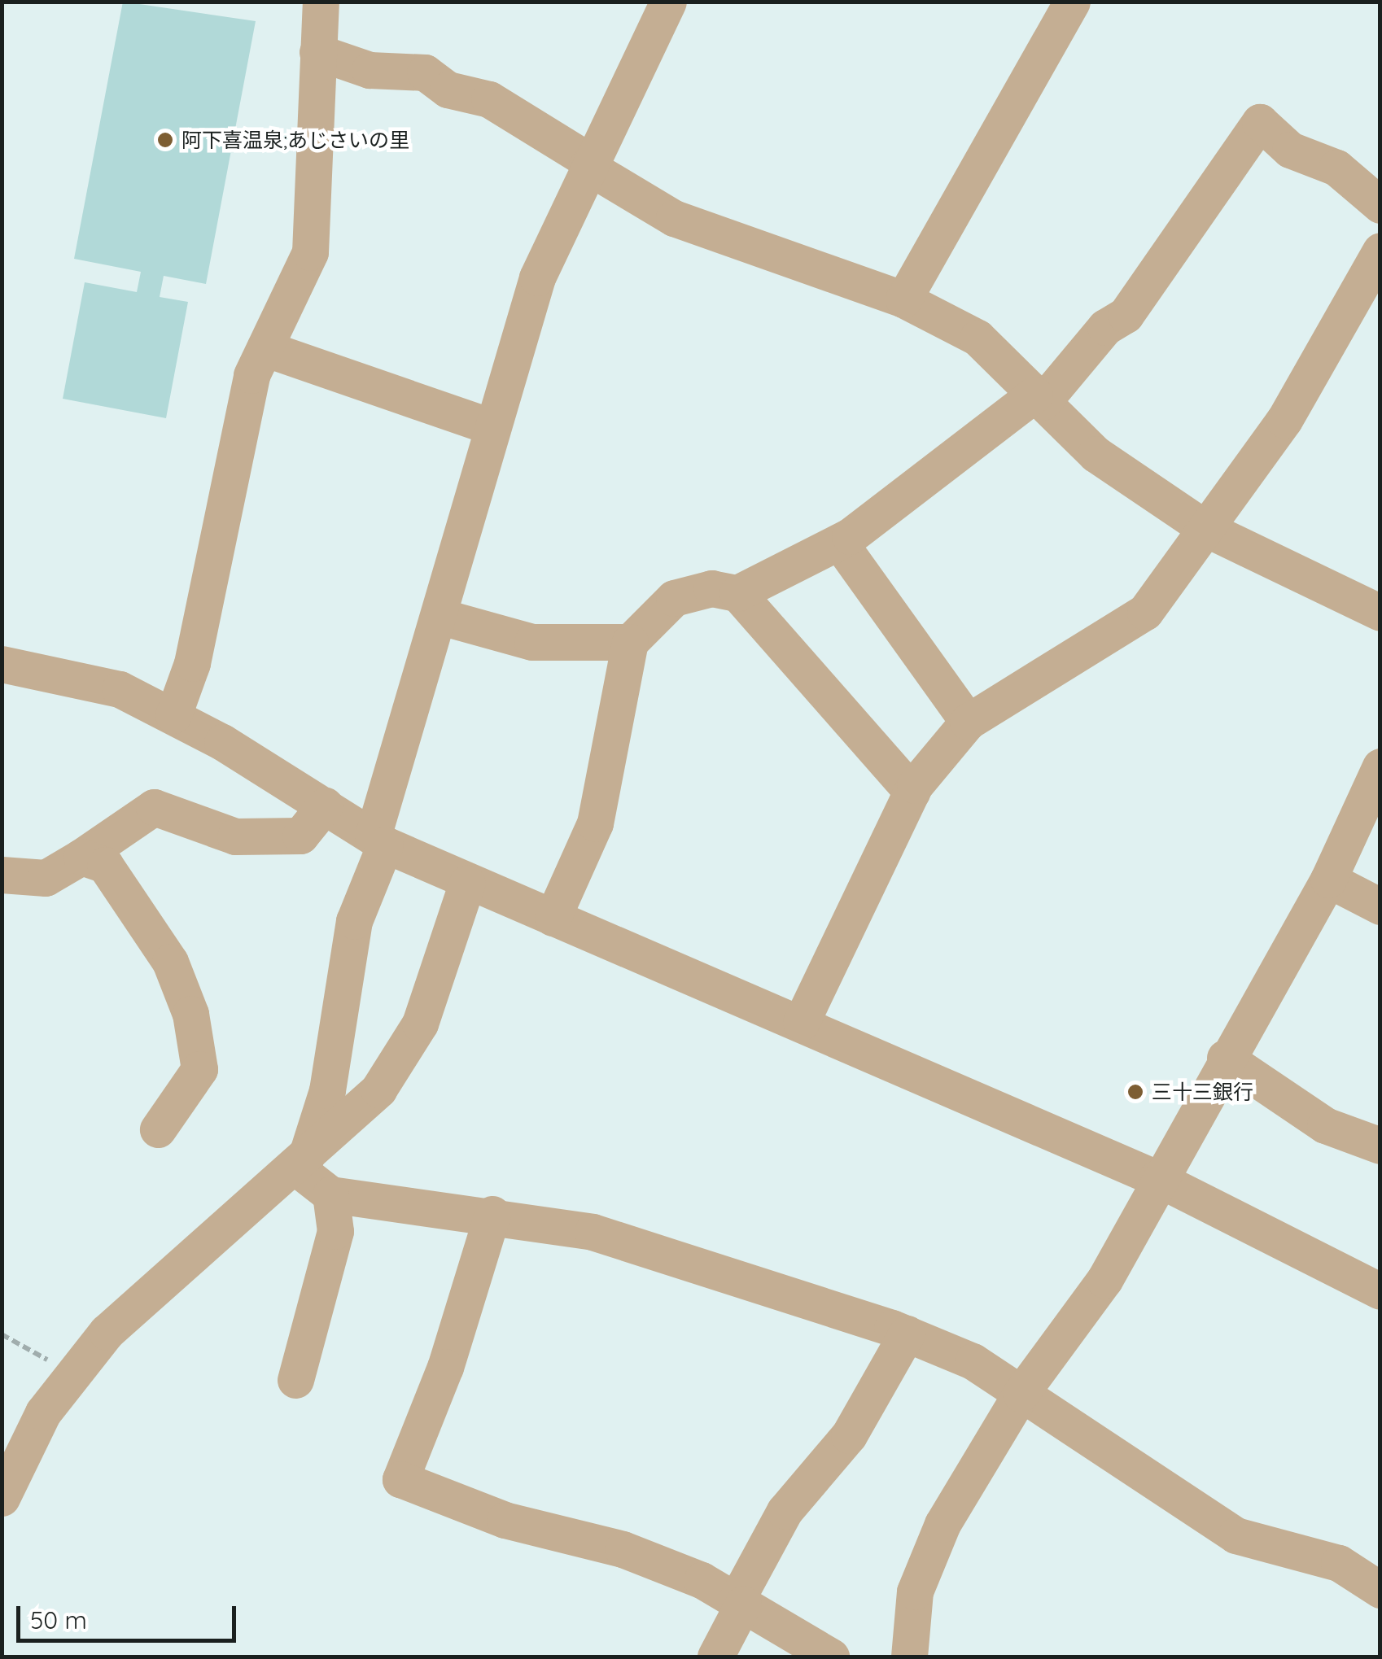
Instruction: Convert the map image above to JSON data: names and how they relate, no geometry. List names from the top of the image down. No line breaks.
{"places":["阿下喜温泉;あじさいの里","三十三銀行"],"scale_bar":"50 m"}
